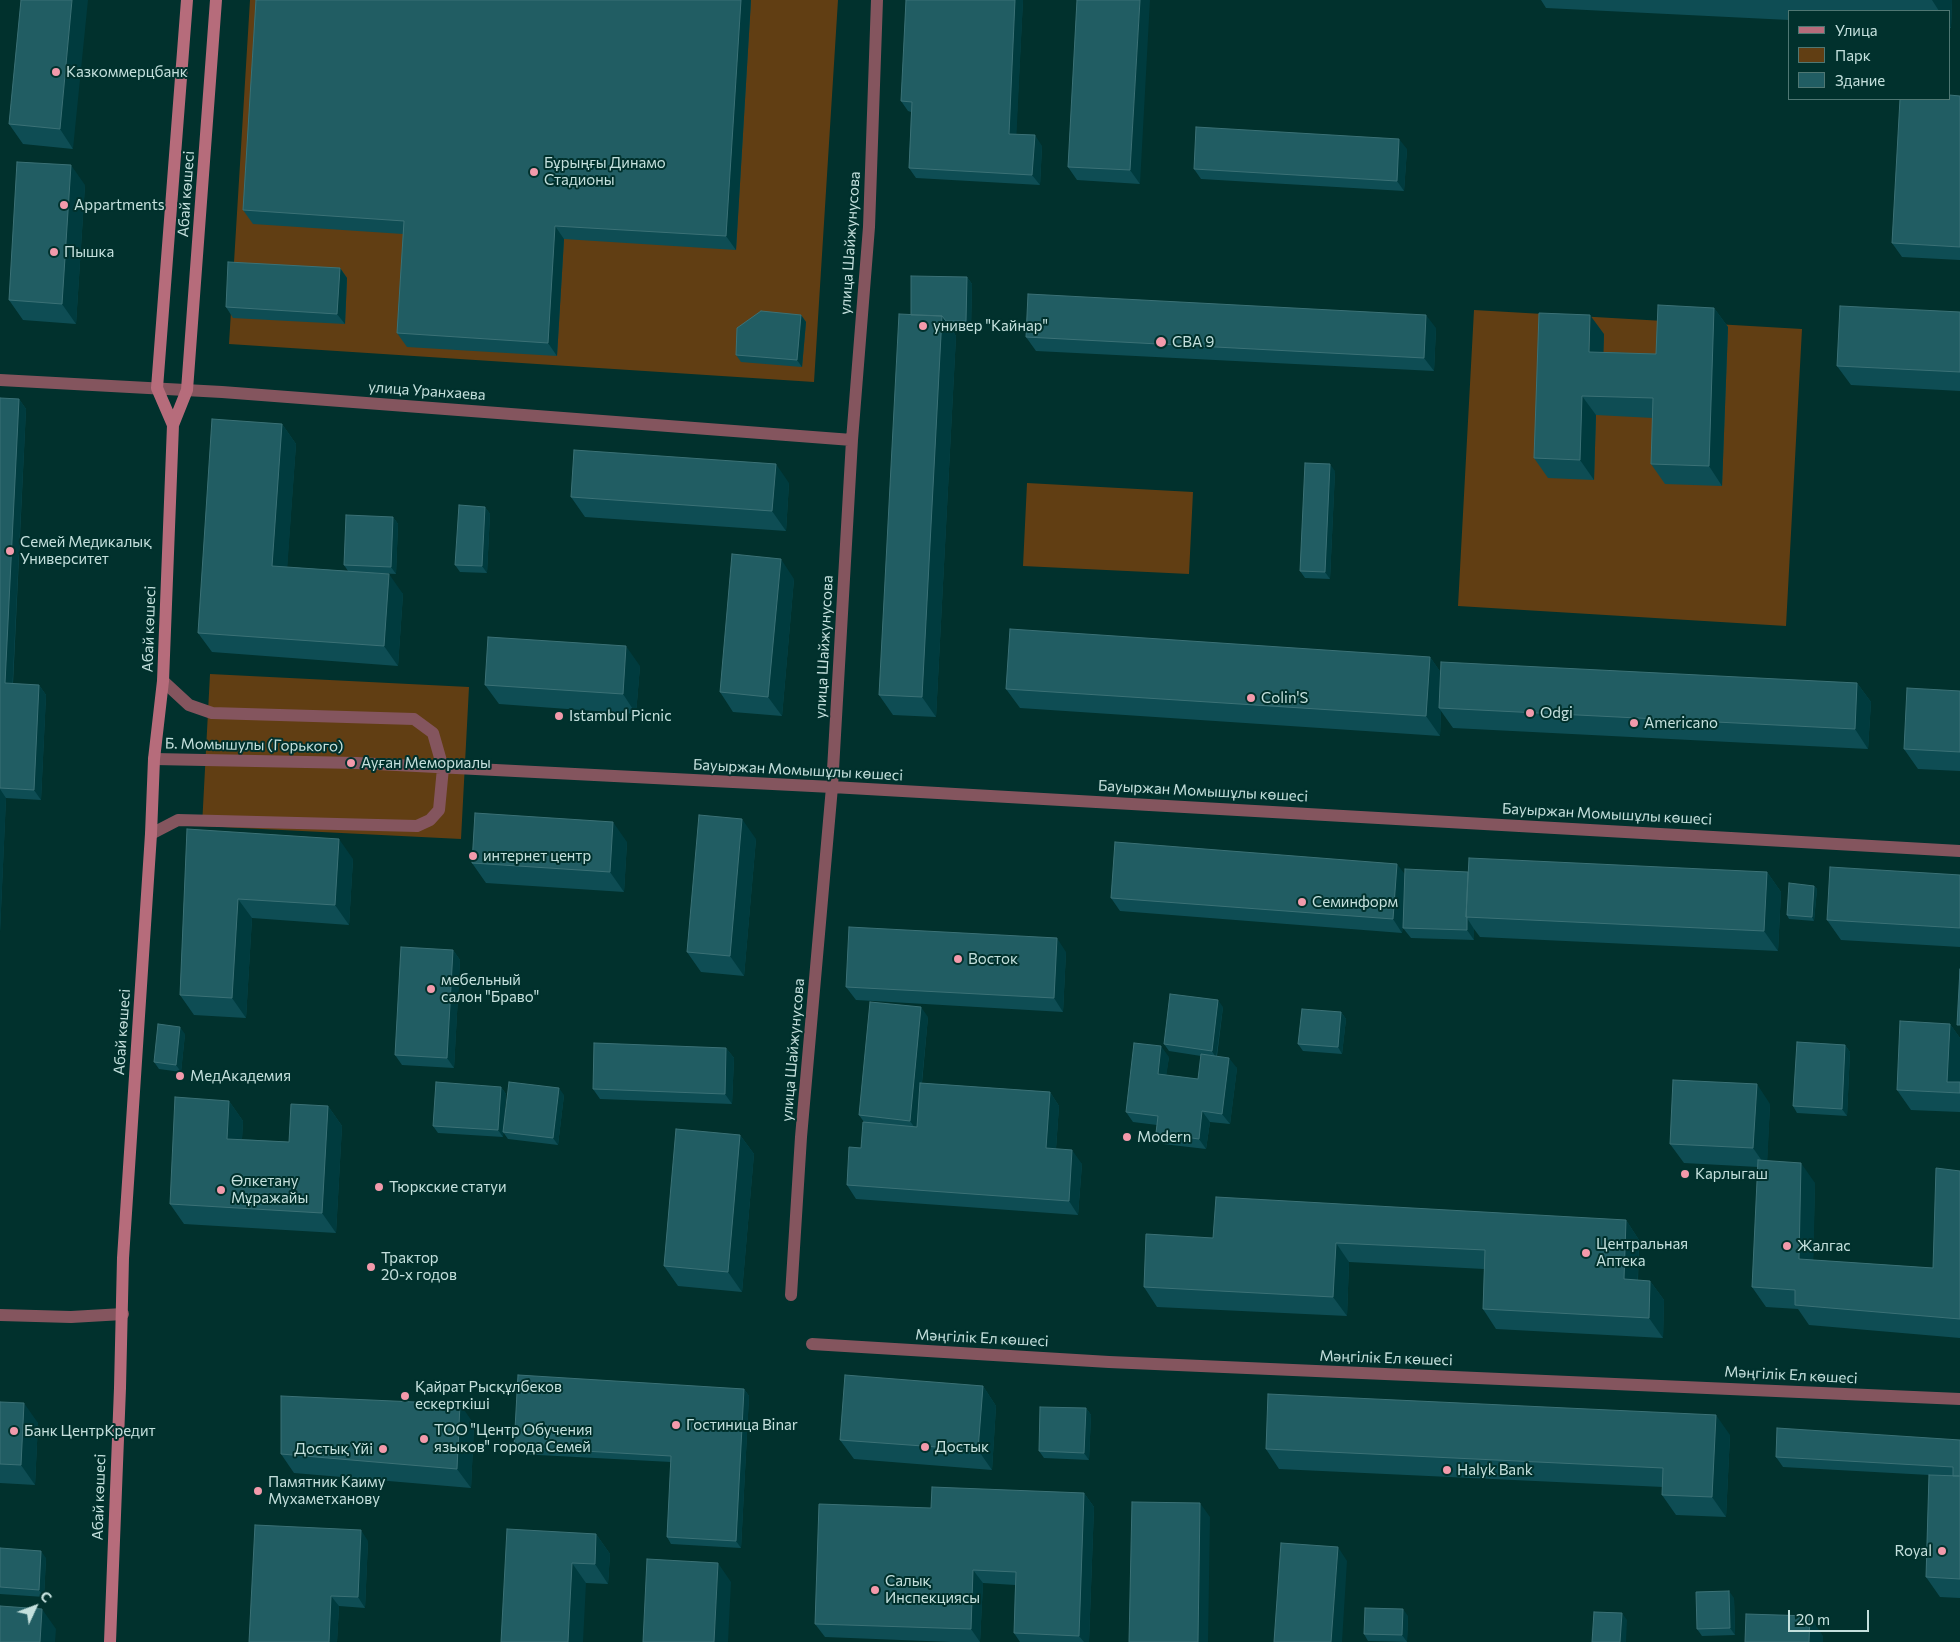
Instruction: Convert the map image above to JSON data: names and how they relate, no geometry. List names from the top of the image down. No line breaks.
{"streets":{"main road":["Абай көшесі"],"street":["улица Шайжунусова","улица Уранхаева","Б. Момышулы (Горького)","Бауыржан Момышұлы көшесі","Мәңгілік Ел көшесі"]},"crossings":[["Абай көшесі","улица Уранхаева"],["Абай көшесі","Б. Момышулы (Горького)"],["улица Шайжунусова","улица Уранхаева"],["улица Шайжунусова","Бауыржан Момышұлы көшесі"],["Б. Момышулы (Горького)","Бауыржан Момышұлы көшесі"]],"places":["Казкоммерцбанк","Бұрыңғы Динамо Стадионы","Appartments","Пышка","универ \"Кайнар\"","СВА 9","Семей Медикалық Университет","Colin'S","Odgi","Istambul Picnic","Americano","Ауған Мемориалы","интернет центр","Семинформ","Восток","мебельный салон \"Браво\"","МедАкадемия","Modern","Карлыгаш","Тюркские статуи","Өлкетану Мұражайы","Жалгас","Центральная Аптека","Трактор 20-х годов","Қайрат Рысқұлбеков ескерткіші","Гостиница Binar","Банк ЦентрКредит","ТОО \"Центр Обучения языков\" города Семей","Достык","Достық Үйі","Halyk Bank","Памятник Каиму Мухаметханову","Royal","Салық Инспекциясы"],"legend":["Улица","Парк","Здание"],"scale_bar":"20 m","north":"top right"}
